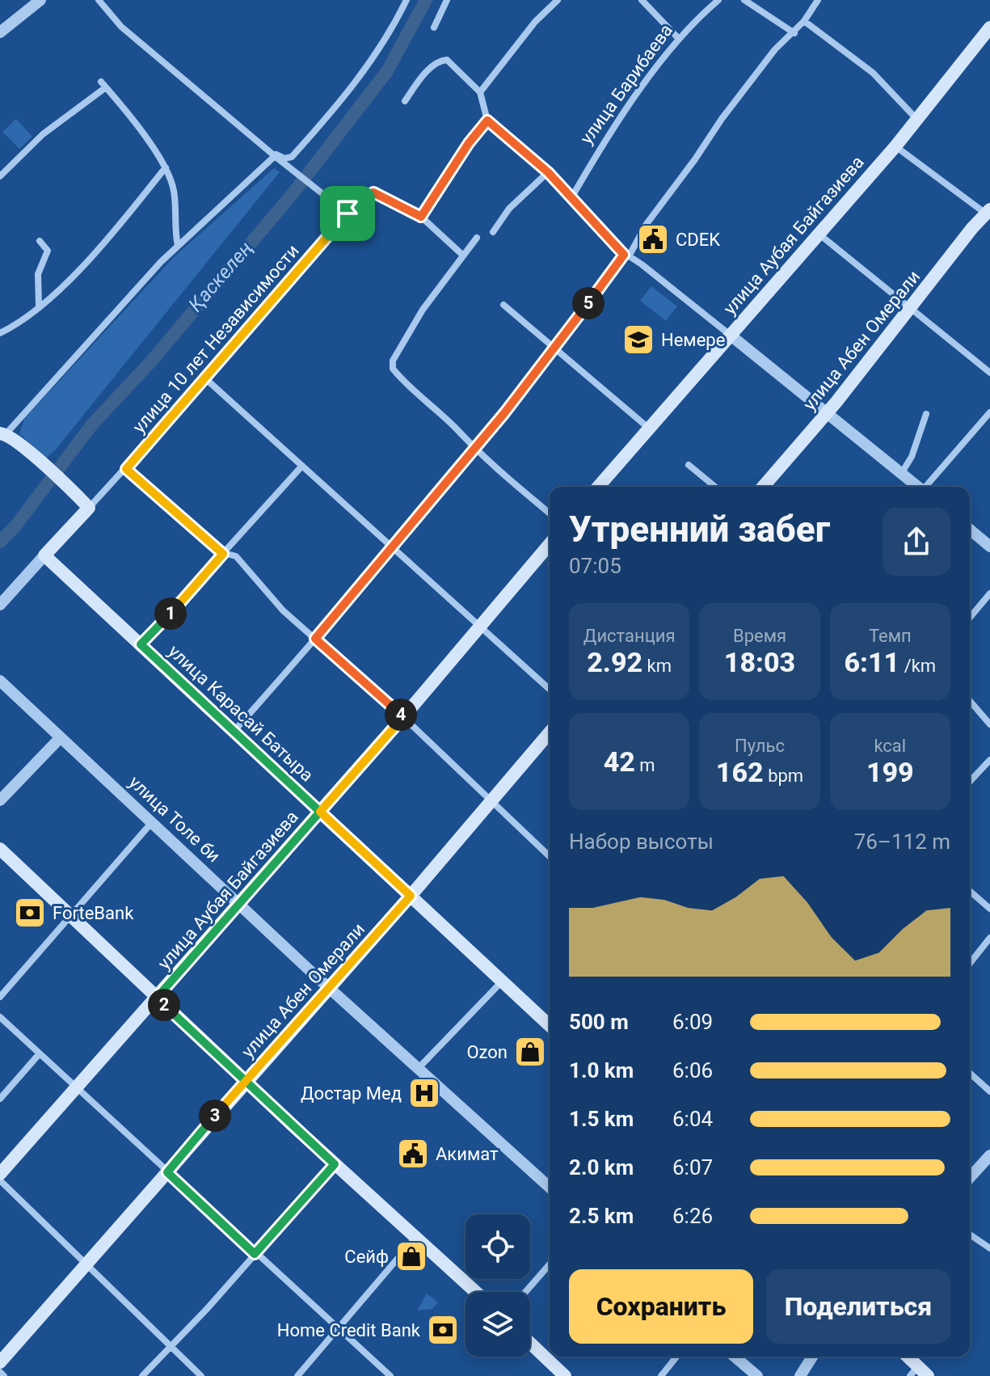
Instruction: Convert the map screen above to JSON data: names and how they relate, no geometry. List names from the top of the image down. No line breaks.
{"streets":{"main road":["улица Аубая Байгазиева","улица 10 лет Независимости","улица Абен Омерали","улица Карасай Батыра"],"street":["улица Барибаева","улица Толе би"]},"crossings":[["улица Аубая Байгазиева","улица Карасай Батыра"],["улица Аубая Байгазиева","улица Толе би"],["улица 10 лет Независимости","улица Карасай Батыра"],["улица Абен Омерали","улица Карасай Батыра"],["улица Абен Омерали","улица Толе би"]],"water":["Қаскелең"],"places":{"public building":["CDEK","Акимат"],"school or university":["Немере"],"bank":["ForteBank","Home Credit Bank"],"shop":["Ozon","Сейф"],"hospital":["Достар Мед"]},"page":{"pins":["5","1","4","2","3"],"heading":["Утренний забег","07:05"],"stats":[["Дистанция","2.92 km"],["Время","18:03"],["Темп","6:11 /km"],["42 m"],["Пульс","162 bpm"],["kcal","199"]],"chart":["Набор высоты","76–112 m"],"list":[{"name":"500 m","note":"6:09"},{"name":"1.0 km","note":"6:06"},{"name":"1.5 km","note":"6:04"},{"name":"2.0 km","note":"6:07"},{"name":"2.5 km","note":"6:26"}],"buttons":["Сохранить","Поделиться"]}}
